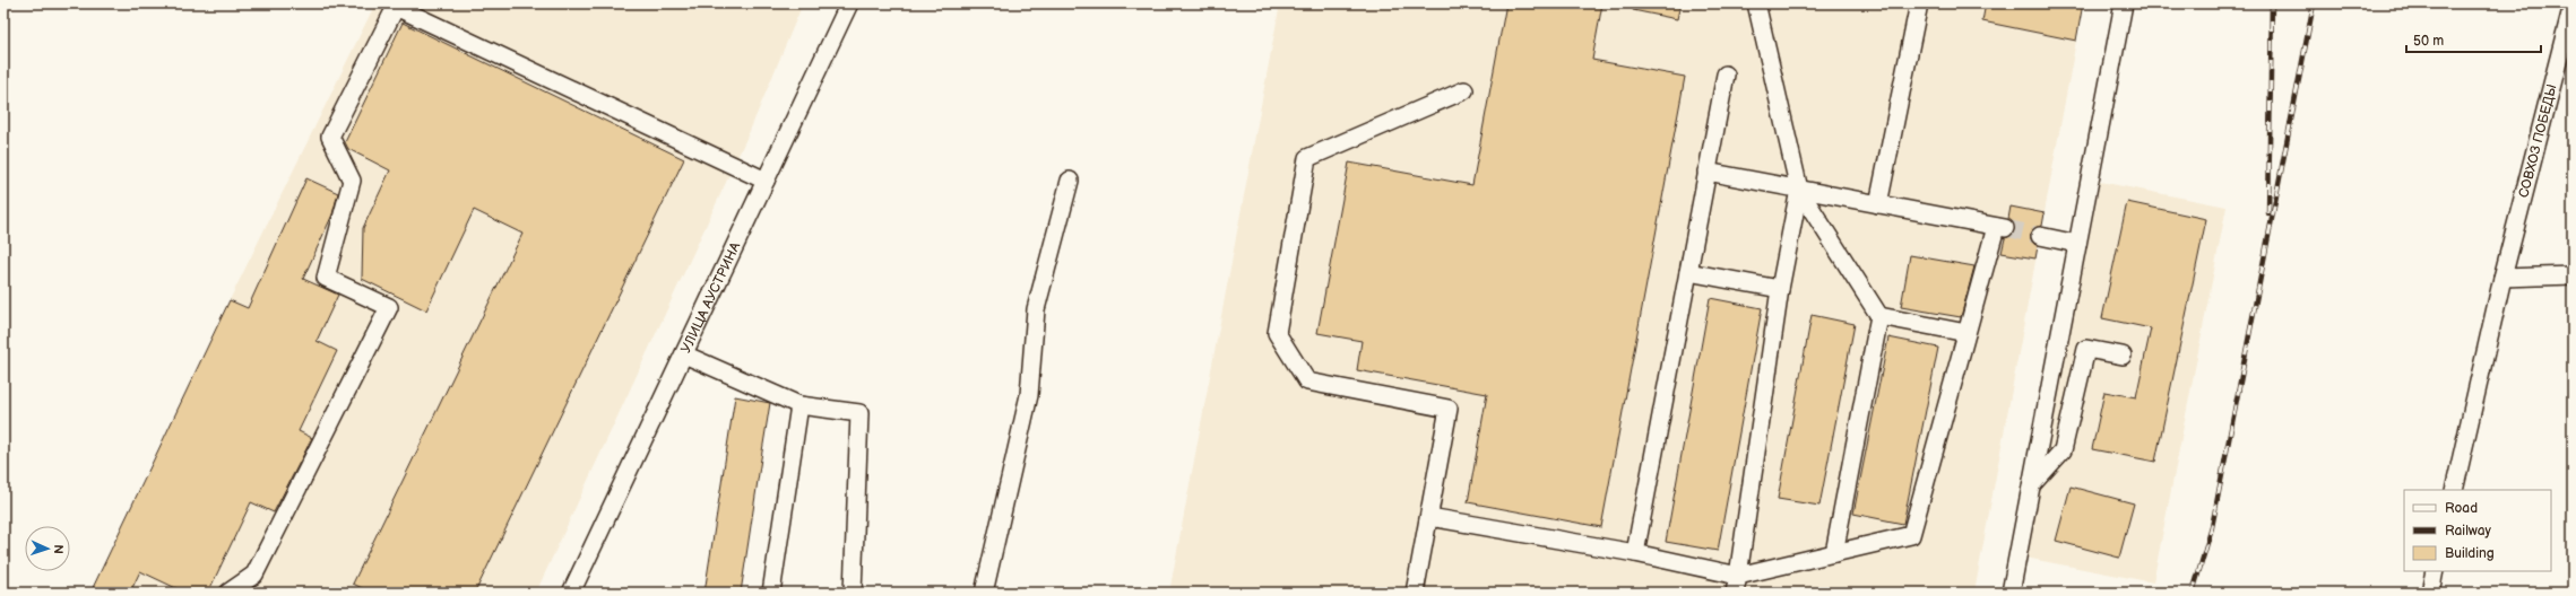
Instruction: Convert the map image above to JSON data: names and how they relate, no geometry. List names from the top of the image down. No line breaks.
{"streets":{"street":["СОВХОЗ ПОБЕДЫ","УЛИЦА АУСТРИНА"]},"legend":["Road","Railway","Building"],"scale_bar":"50 m","north":"right"}
